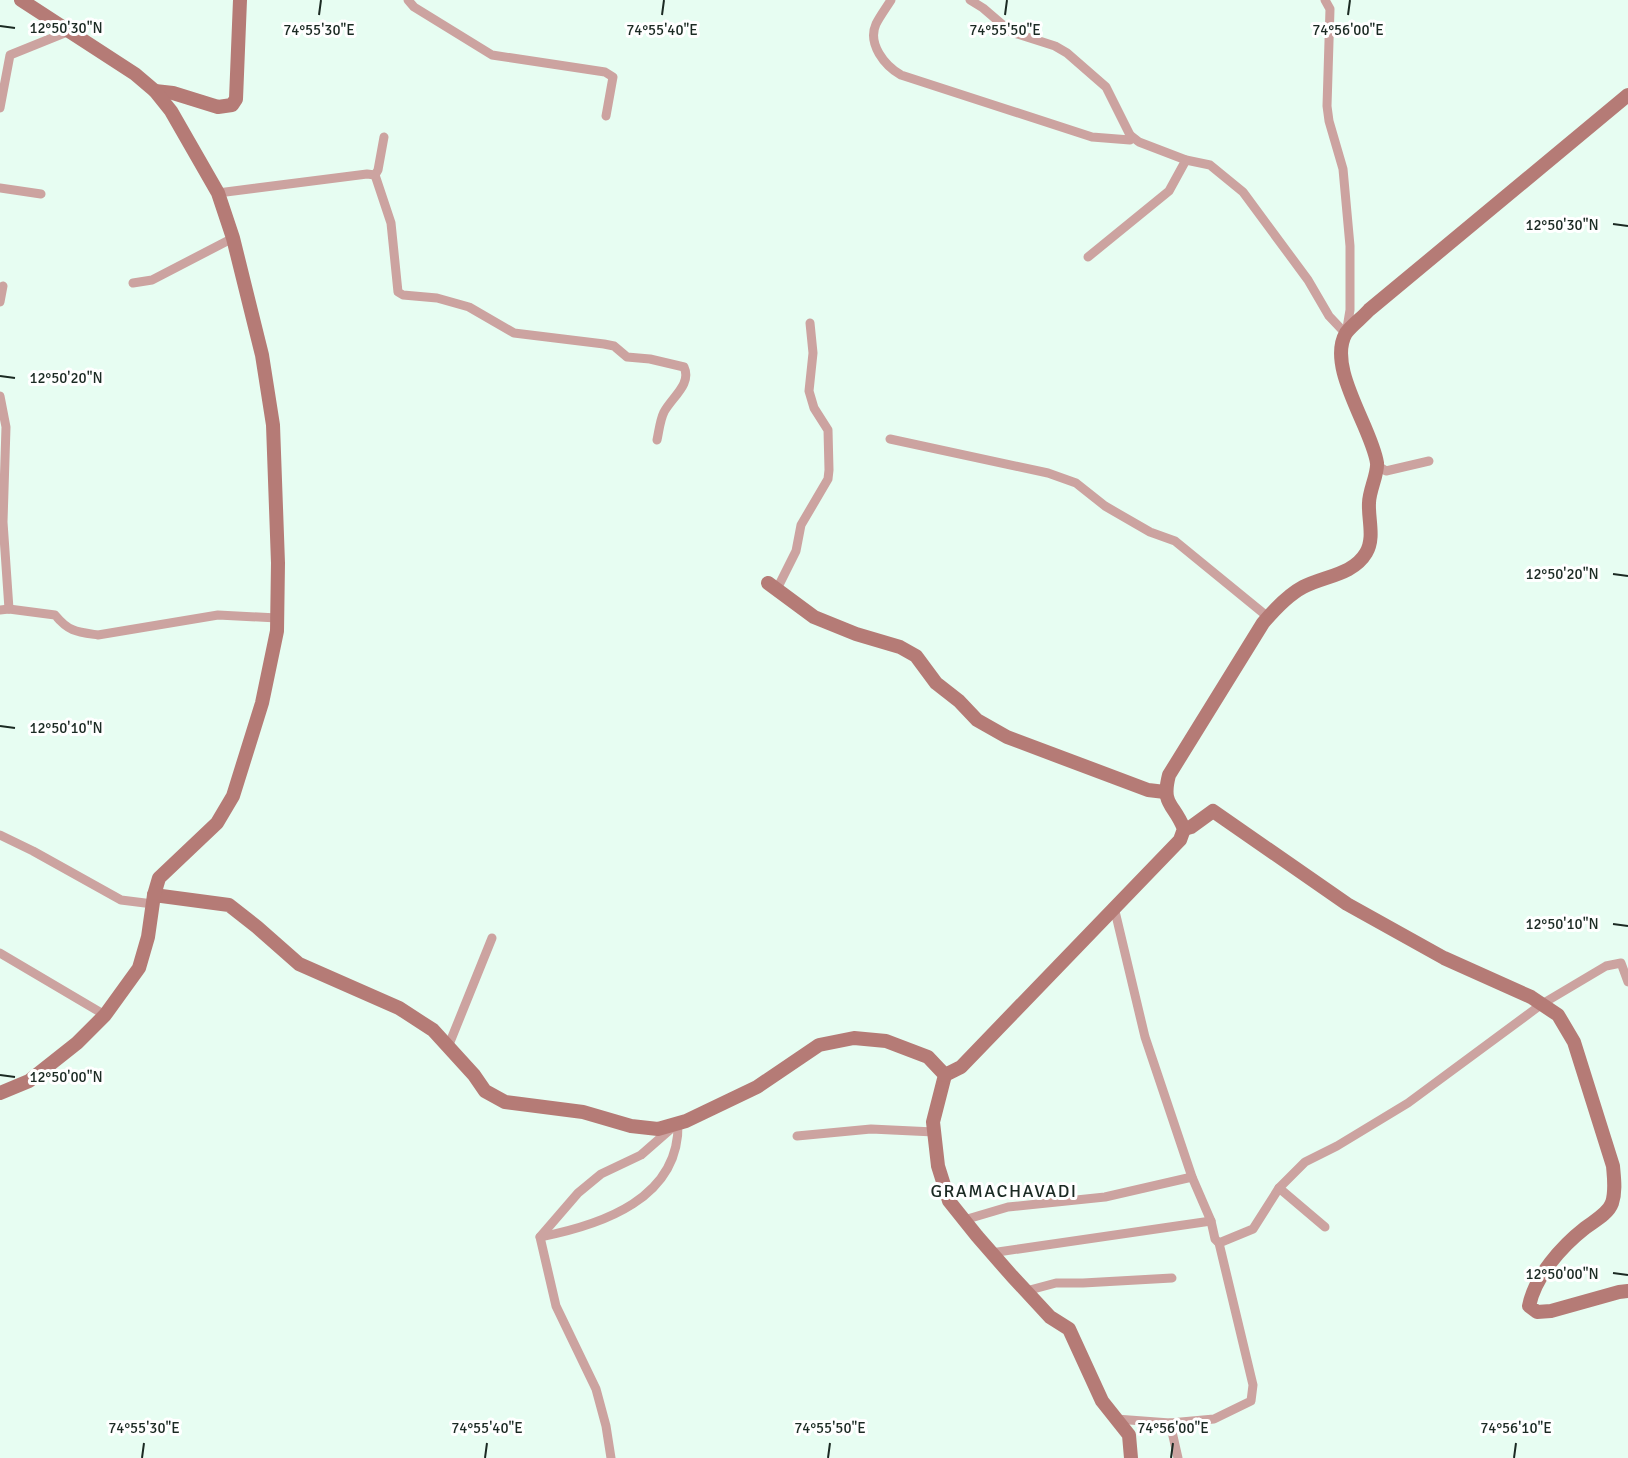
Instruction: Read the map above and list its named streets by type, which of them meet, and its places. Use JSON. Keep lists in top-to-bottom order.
{
  "districts": ["GRAMACHAVADI"],
  "coordinates": [
    "12°50'30\"N",
    "74°55'30\"E",
    "74°55'40\"E",
    "74°55'50\"E",
    "74°56'00\"E",
    "12°50'20\"N",
    "12°50'10\"N",
    "12°50'00\"N",
    "74°56'10\"E"
  ]
}
